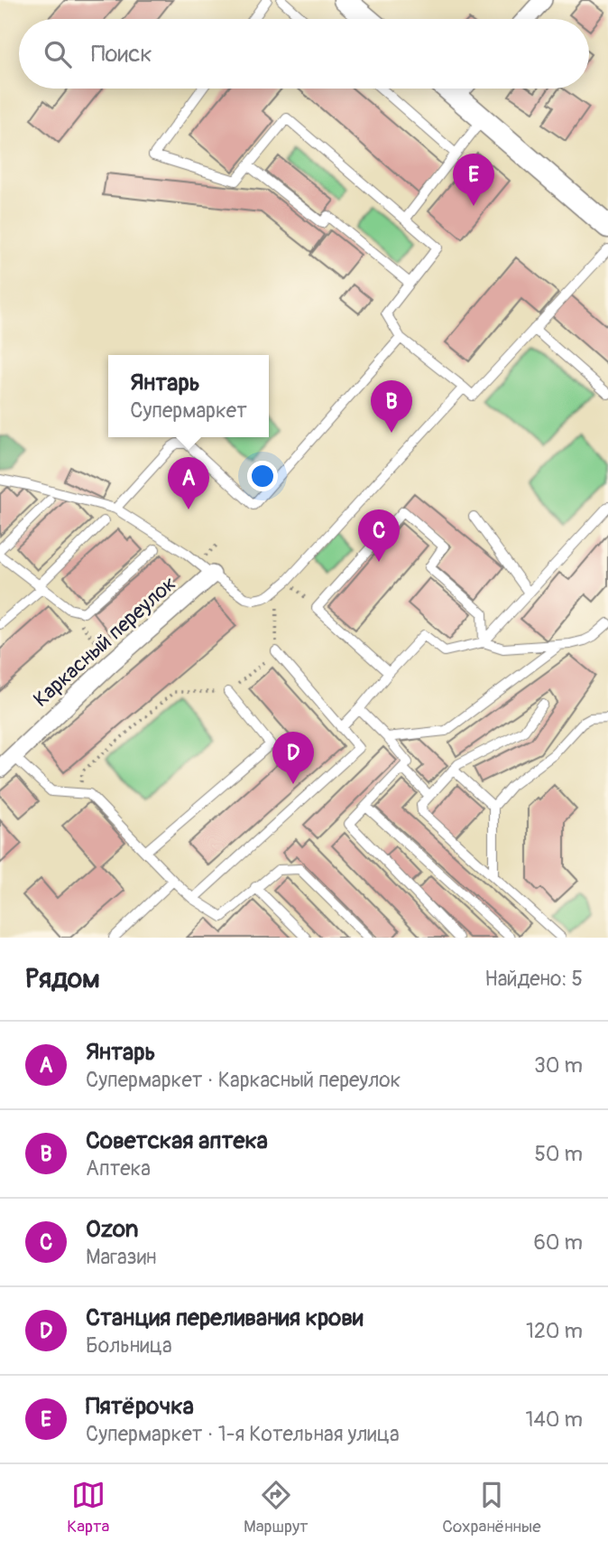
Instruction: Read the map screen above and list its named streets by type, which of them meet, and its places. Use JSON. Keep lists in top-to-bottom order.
{
  "streets": {
    "street": ["Каркасный переулок"]
  },
  "page": {
    "search": "Поиск",
    "pins": [
      "E",
      "B",
      "A",
      "C",
      "D"
    ],
    "popup": ["Янтарь", "Супермаркет"],
    "heading": ["Рядом", "Найдено: 5"],
    "list": [
      {
        "mark": "A",
        "name": "Янтарь",
        "note": "Супермаркет · Каркасный переулок",
        "value": "30 m"
      },
      {
        "mark": "B",
        "name": "Советская аптека",
        "note": "Аптека",
        "value": "50 m"
      },
      {
        "mark": "C",
        "name": "Ozon",
        "note": "Магазин",
        "value": "60 m"
      },
      {
        "mark": "D",
        "name": "Станция переливания крови",
        "note": "Больница",
        "value": "120 m"
      },
      {
        "mark": "E",
        "name": "Пятёрочка",
        "note": "Супермаркет · 1-я Котельная улица",
        "value": "140 m"
      }
    ],
    "nav": ["Карта", "Маршрут", "Сохранённые"]
  }
}
